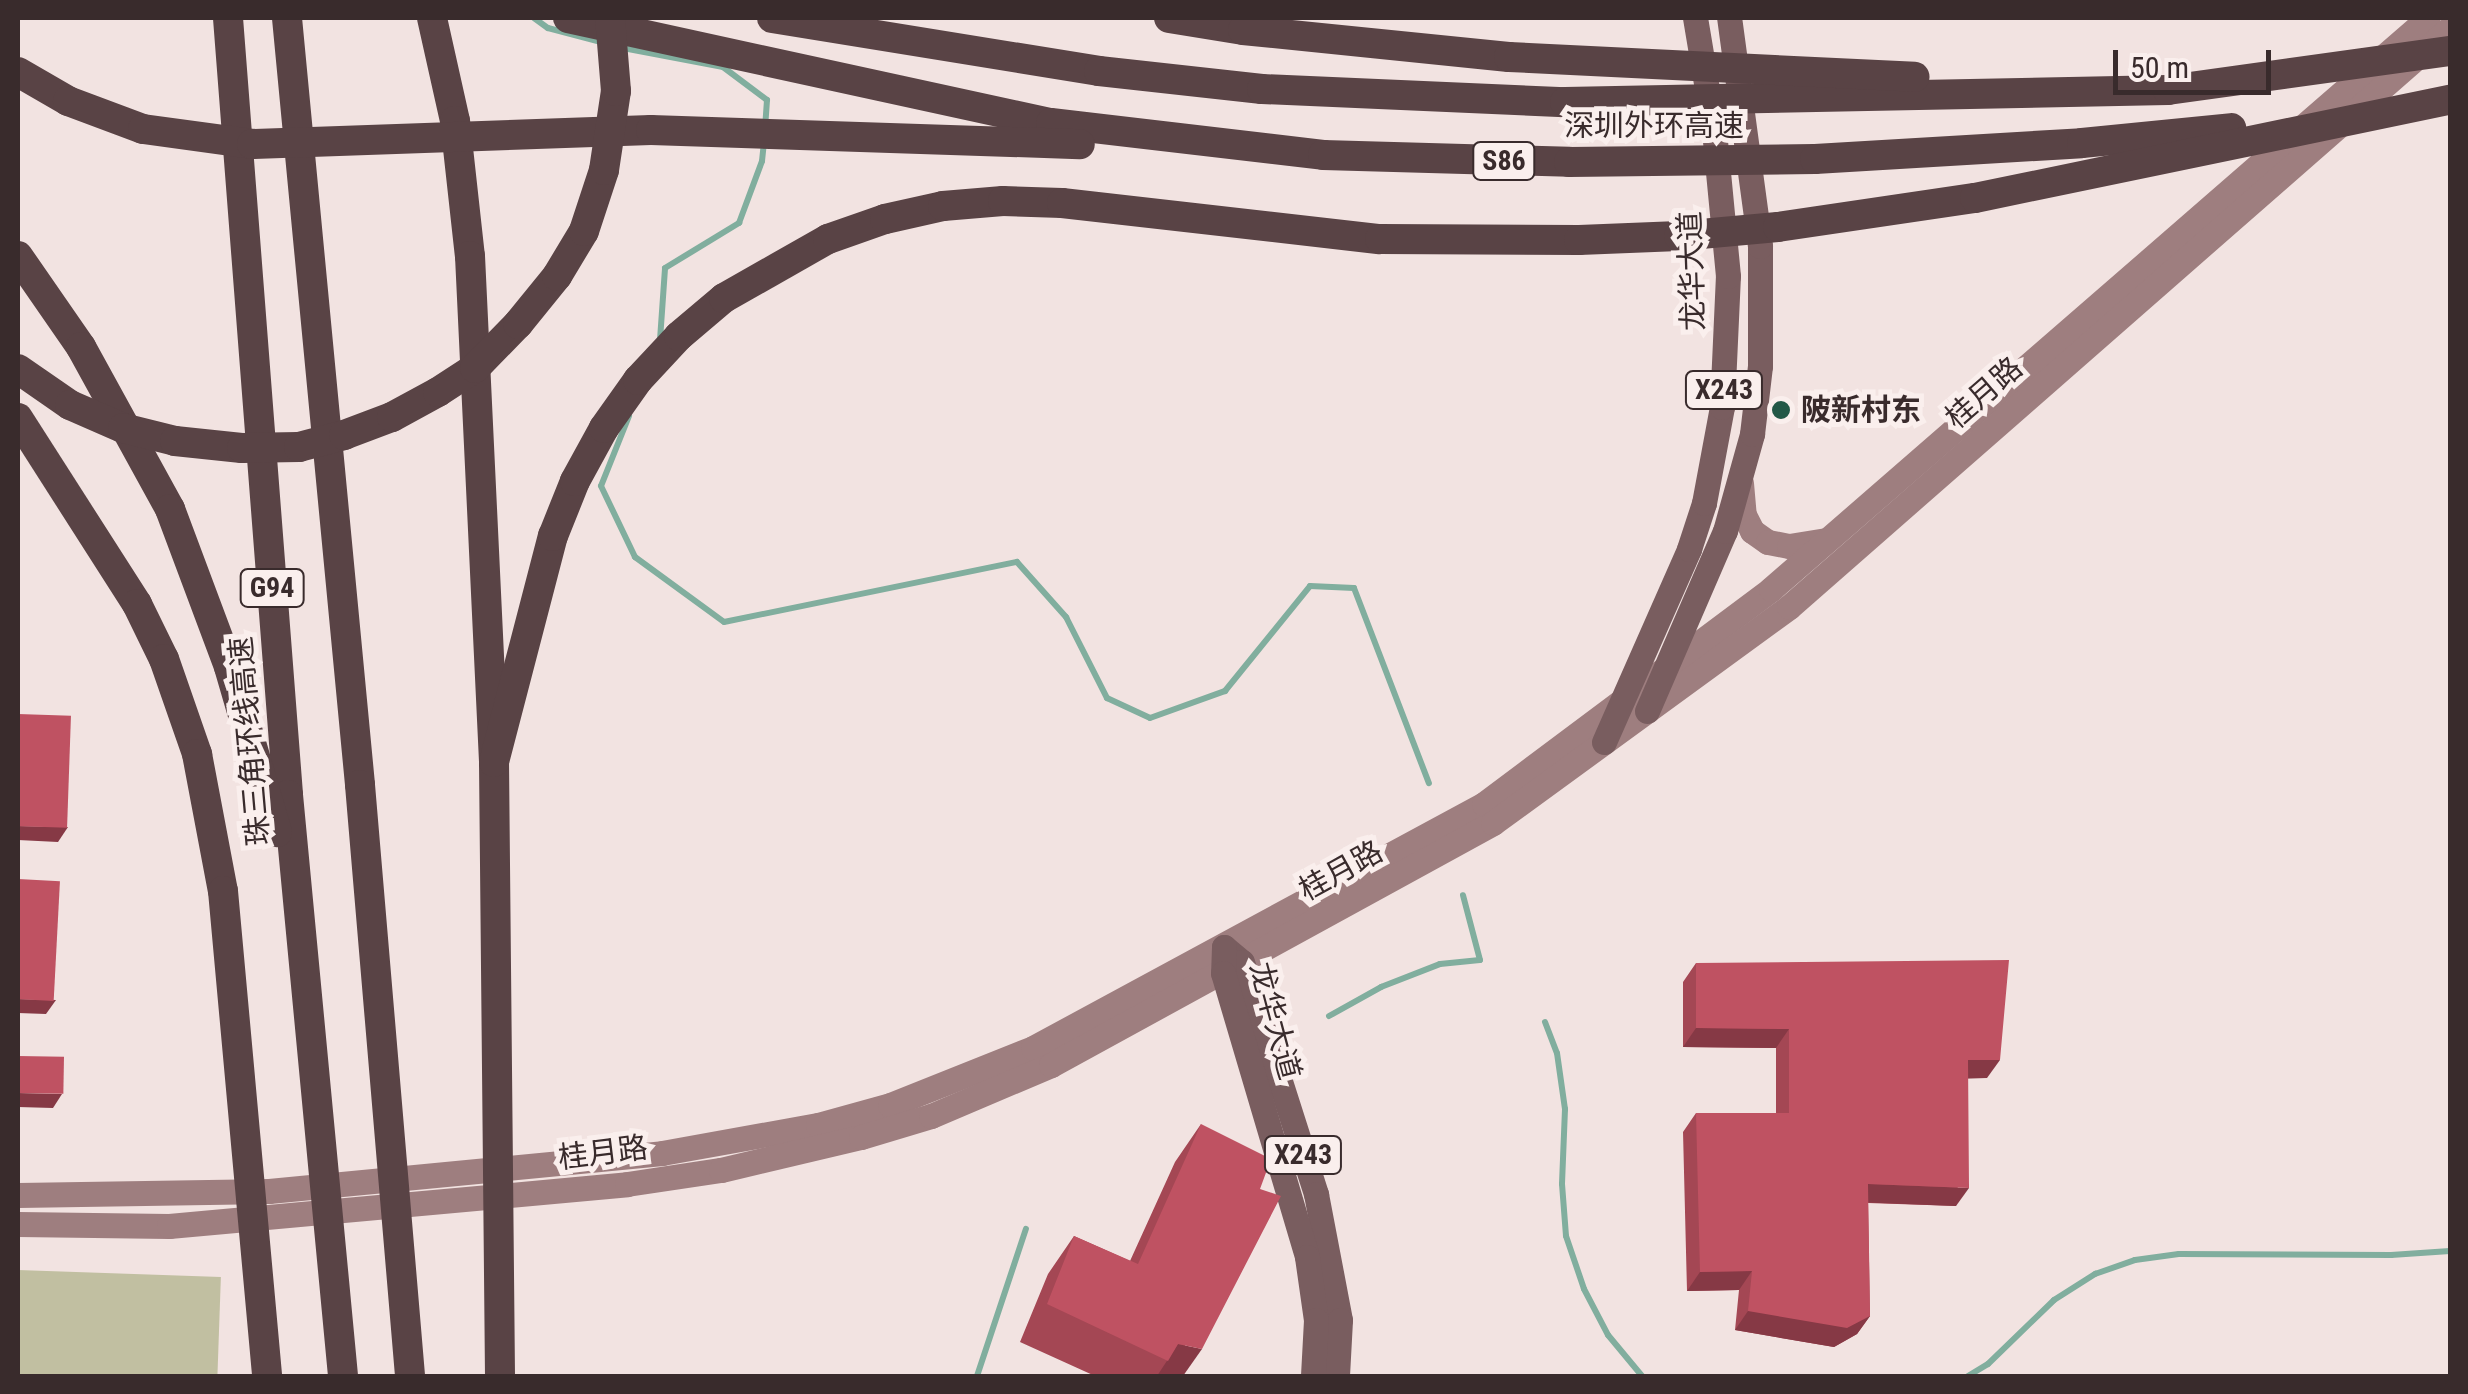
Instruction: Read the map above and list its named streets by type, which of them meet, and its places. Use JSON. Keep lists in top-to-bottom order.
{
  "streets": {
    "highway": [
      "深圳外环高速",
      "S86",
      "G94",
      "珠三角环线高速"
    ],
    "main road": ["龙华大道", "X243", "桂月路"]
  },
  "crossings": [
    ["龙华大道", "桂月路"],
    ["X243", "桂月路"]
  ],
  "places": ["陂新村东"],
  "scale_bar": "50 m"
}
